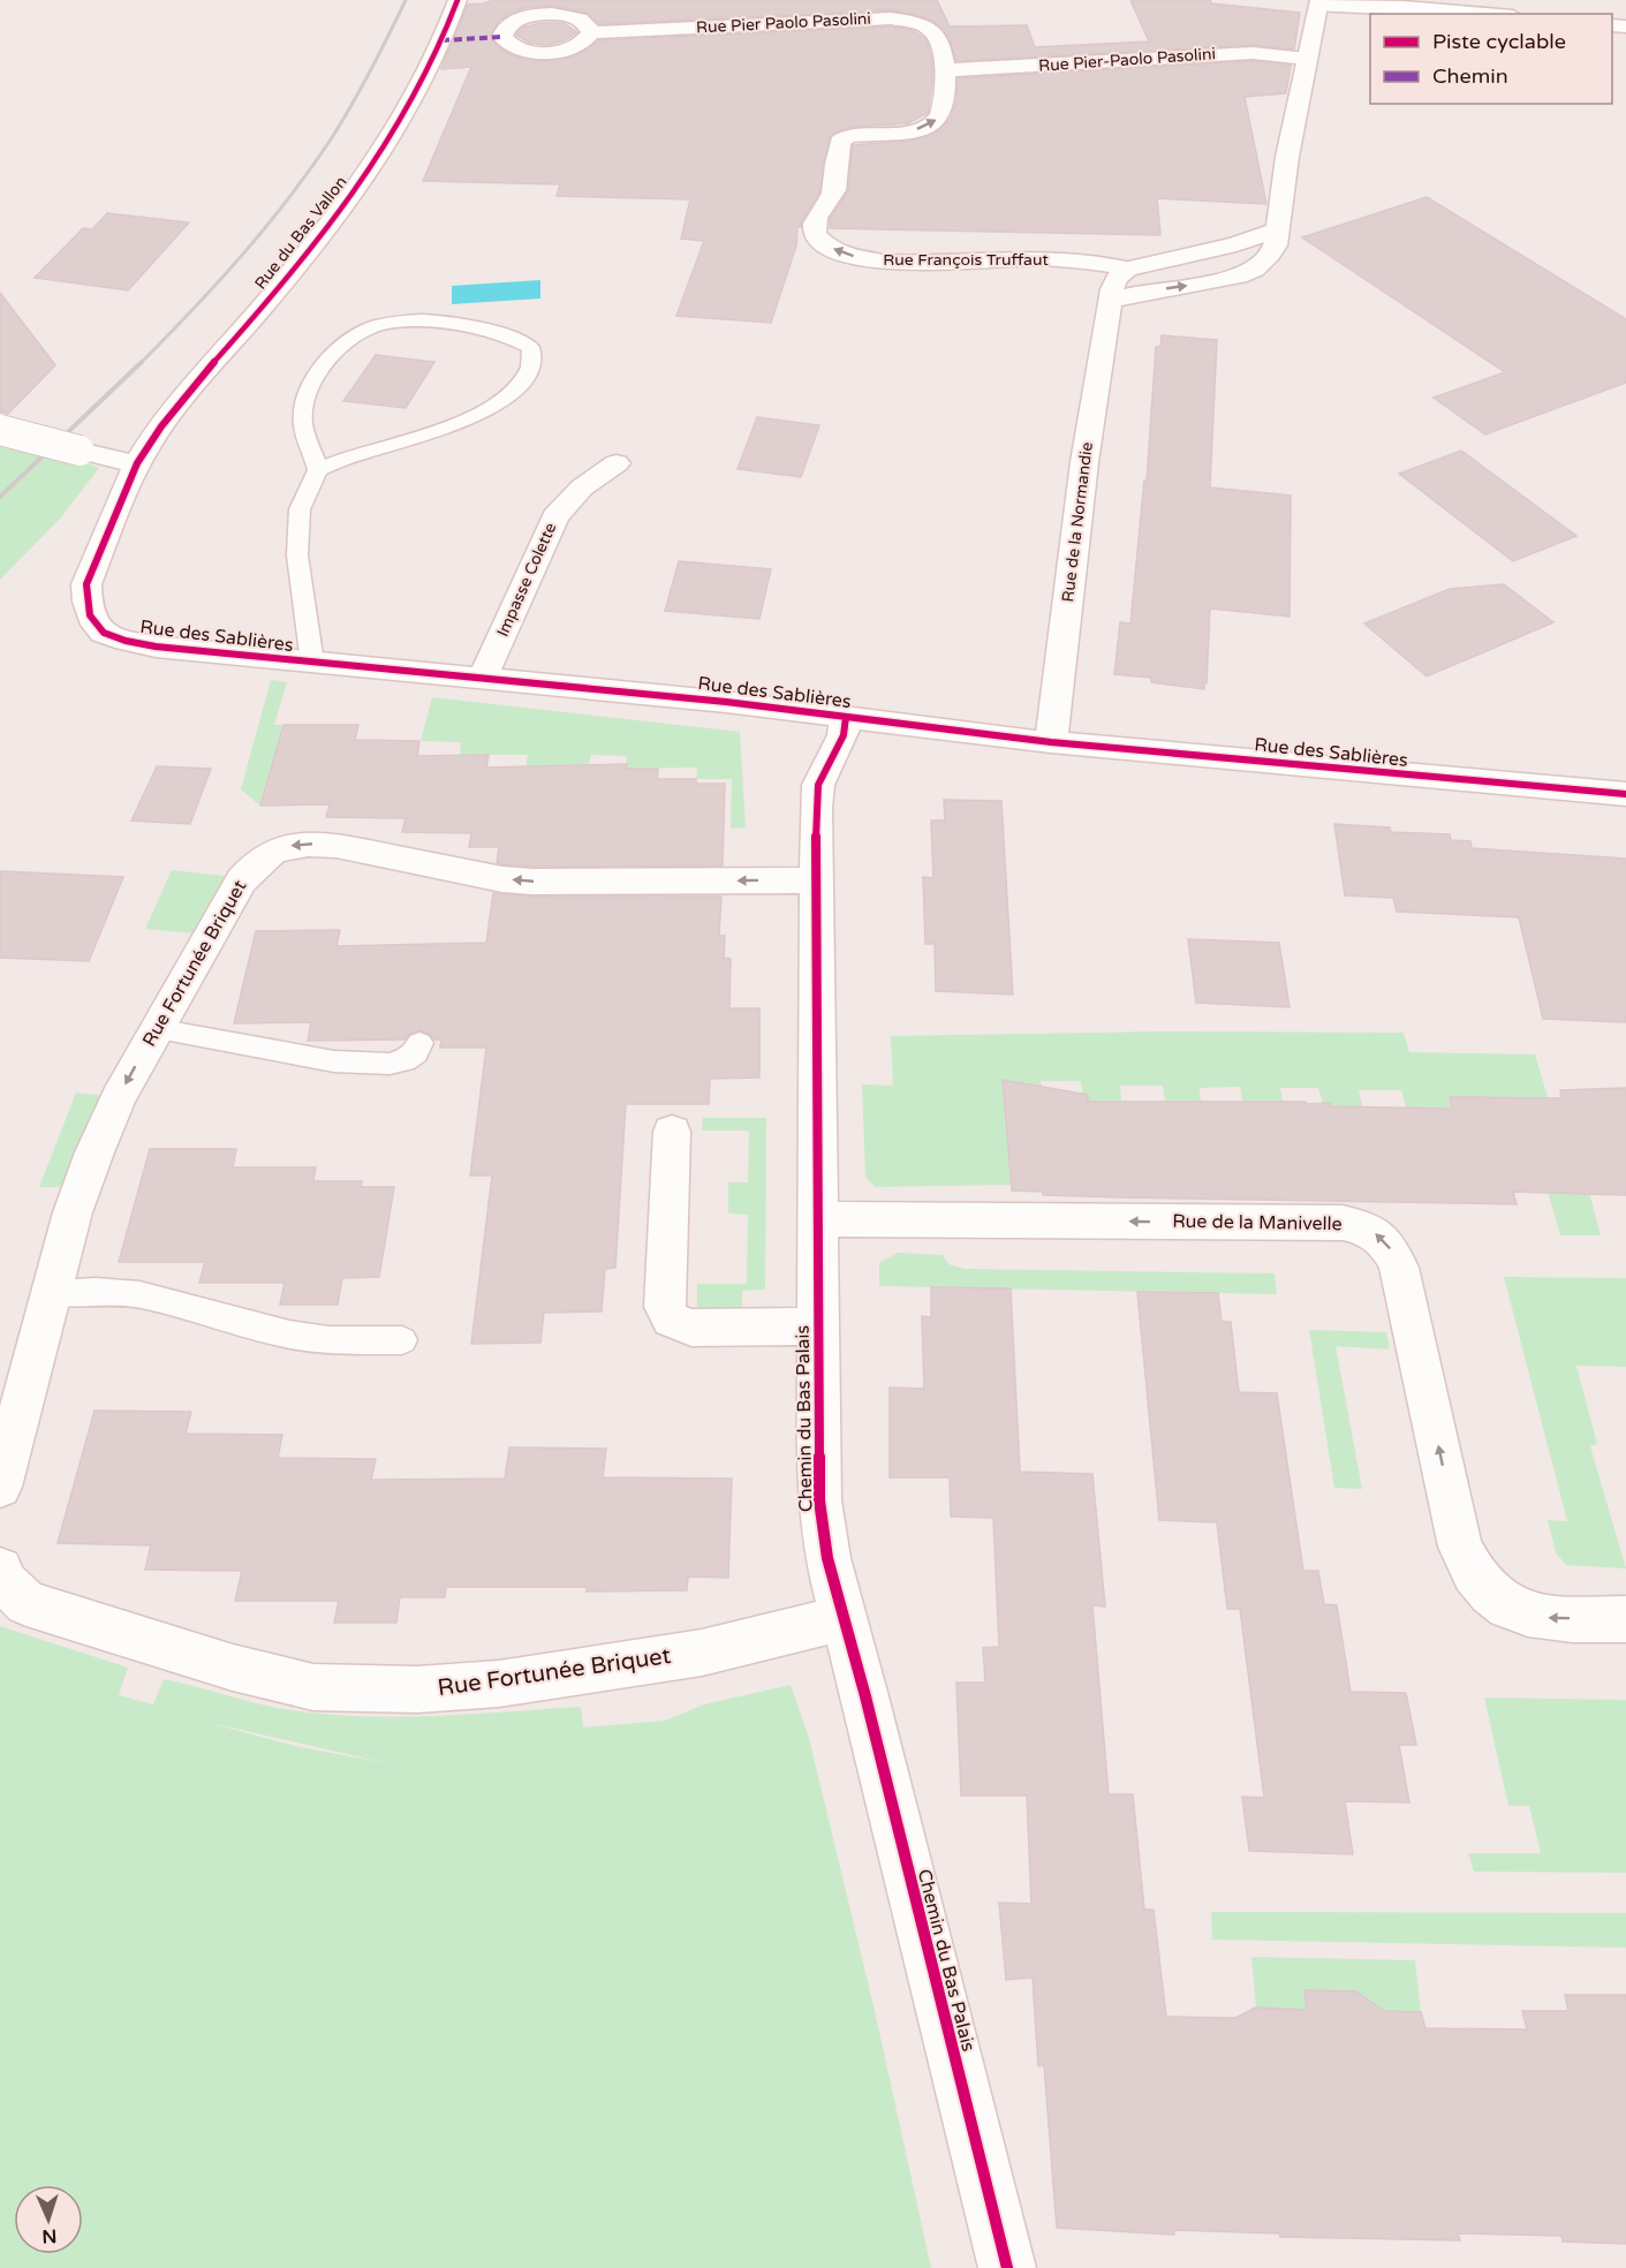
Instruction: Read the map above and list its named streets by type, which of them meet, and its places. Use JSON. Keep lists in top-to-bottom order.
{
  "streets": {
    "street": [
      "Rue Pier Paolo Pasolini",
      "Rue Pier-Paolo Pasolini",
      "Rue du Bas Vallon",
      "Rue François Truffaut",
      "Rue de la Normandie",
      "Impasse Colette",
      "Rue des Sablières",
      "Rue Fortunée Briquet",
      "Rue de la Manivelle",
      "Chemin du Bas Palais"
    ]
  },
  "crossings": [
    ["Rue Pier Paolo Pasolini", "Rue Pier-Paolo Pasolini"],
    ["Rue Pier Paolo Pasolini", "Rue François Truffaut"],
    ["Rue Pier-Paolo Pasolini", "Rue François Truffaut"],
    ["Rue du Bas Vallon", "Rue des Sablières"],
    ["Rue François Truffaut", "Rue de la Normandie"],
    ["Rue de la Normandie", "Rue des Sablières"],
    ["Impasse Colette", "Rue des Sablières"],
    ["Rue des Sablières", "Chemin du Bas Palais"],
    ["Rue Fortunée Briquet", "Chemin du Bas Palais"],
    ["Rue de la Manivelle", "Chemin du Bas Palais"]
  ],
  "one_way": ["Rue Fortunée Briquet", "Rue de la Manivelle"],
  "legend": ["Piste cyclable", "Chemin"],
  "north": "bottom"
}
